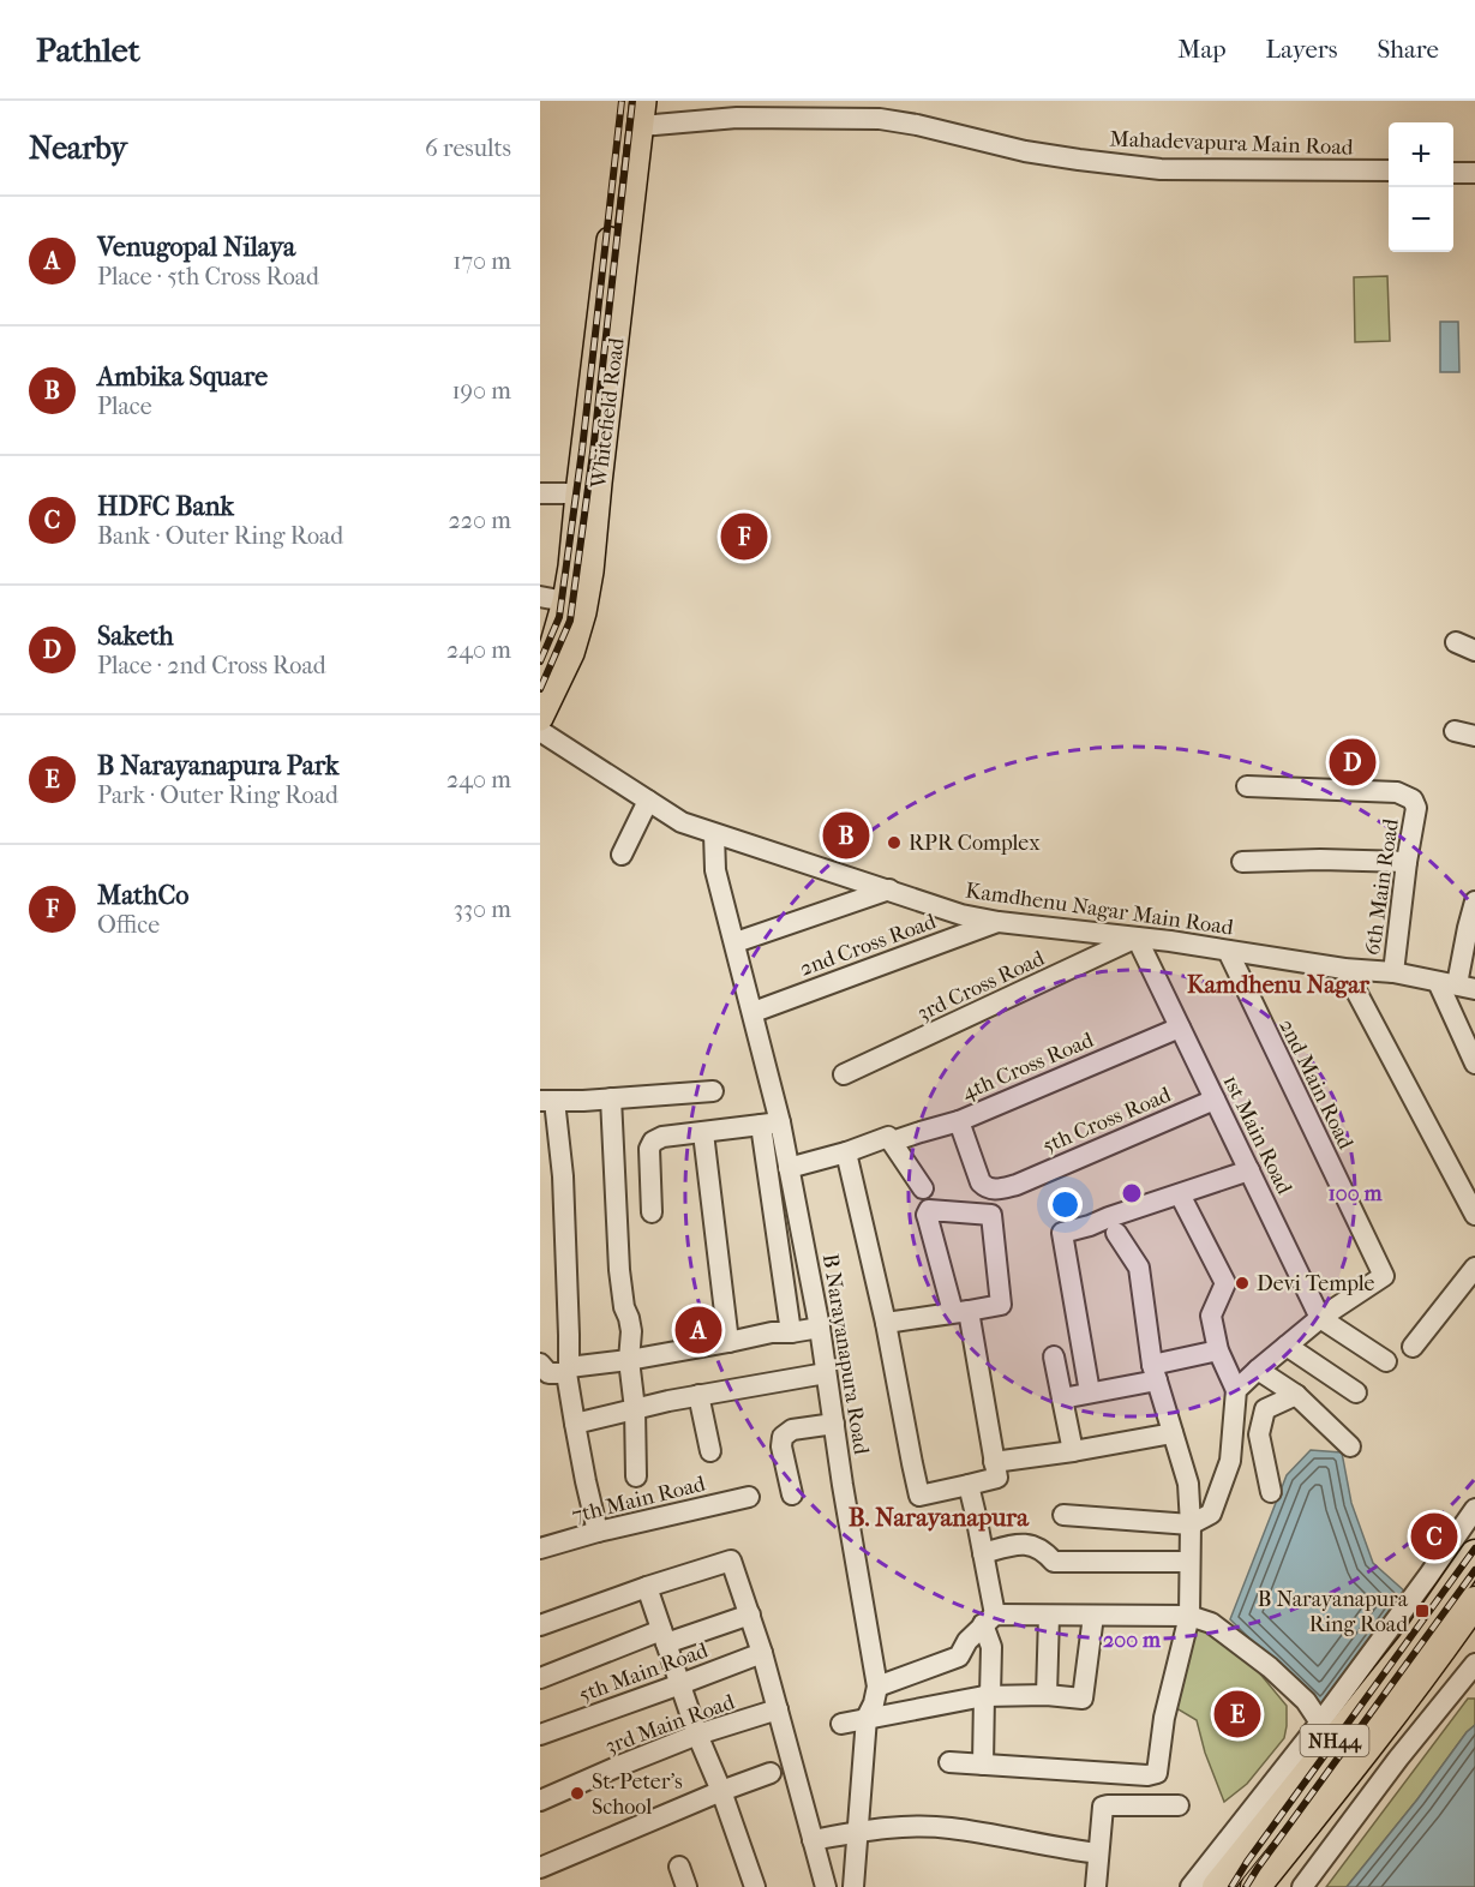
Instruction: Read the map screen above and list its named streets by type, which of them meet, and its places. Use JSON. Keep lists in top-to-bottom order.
{
  "streets": {
    "highway": ["NH44"],
    "main road": ["Whitefield Road"],
    "street": [
      "Mahadevapura Main Road",
      "6th Main Road",
      "Kamdhenu Nagar Main Road",
      "2nd Cross Road",
      "3rd Cross Road",
      "4th Cross Road",
      "2nd Main Road",
      "5th Cross Road",
      "1st Main Road",
      "B Narayanapura Road",
      "7th Main Road",
      "5th Main Road",
      "3rd Main Road"
    ]
  },
  "crossings": [
    ["Mahadevapura Main Road", "Whitefield Road"],
    ["6th Main Road", "Kamdhenu Nagar Main Road"],
    ["Kamdhenu Nagar Main Road", "2nd Cross Road"],
    ["Kamdhenu Nagar Main Road", "3rd Cross Road"],
    ["Kamdhenu Nagar Main Road", "2nd Main Road"],
    ["Kamdhenu Nagar Main Road", "1st Main Road"],
    ["Kamdhenu Nagar Main Road", "B Narayanapura Road"],
    ["2nd Cross Road", "B Narayanapura Road"],
    ["3rd Cross Road", "1st Main Road"],
    ["4th Cross Road", "5th Cross Road"],
    ["4th Cross Road", "1st Main Road"],
    ["2nd Main Road", "1st Main Road"],
    ["5th Cross Road", "1st Main Road"]
  ],
  "districts": ["Kamdhenu Nagar", "B. Narayanapura"],
  "places": {
    "other": ["RPR Complex", "Devi Temple", "St. Peter's School"],
    "transit": ["B Narayanapura Ring Road"]
  },
  "page": {
    "header": "Pathlet",
    "nav": ["Map", "Layers", "Share"],
    "heading": ["Nearby", "6 results"],
    "map_buttons": ["+", "−"],
    "list": [
      {
        "mark": "A",
        "name": "Venugopal Nilaya",
        "note": "Place · 5th Cross Road",
        "value": "170 m"
      },
      {
        "mark": "B",
        "name": "Ambika Square",
        "note": "Place",
        "value": "190 m"
      },
      {
        "mark": "C",
        "name": "HDFC Bank",
        "note": "Bank · Outer Ring Road",
        "value": "220 m"
      },
      {
        "mark": "D",
        "name": "Saketh",
        "note": "Place · 2nd Cross Road",
        "value": "240 m"
      },
      {
        "mark": "E",
        "name": "B Narayanapura Park",
        "note": "Park · Outer Ring Road",
        "value": "240 m"
      },
      {
        "mark": "F",
        "name": "MathCo",
        "note": "Office",
        "value": "330 m"
      }
    ],
    "pins": [
      "F",
      "D",
      "B",
      "A",
      "C",
      "E"
    ]
  },
  "rings": ["100 m", "200 m"]
}
